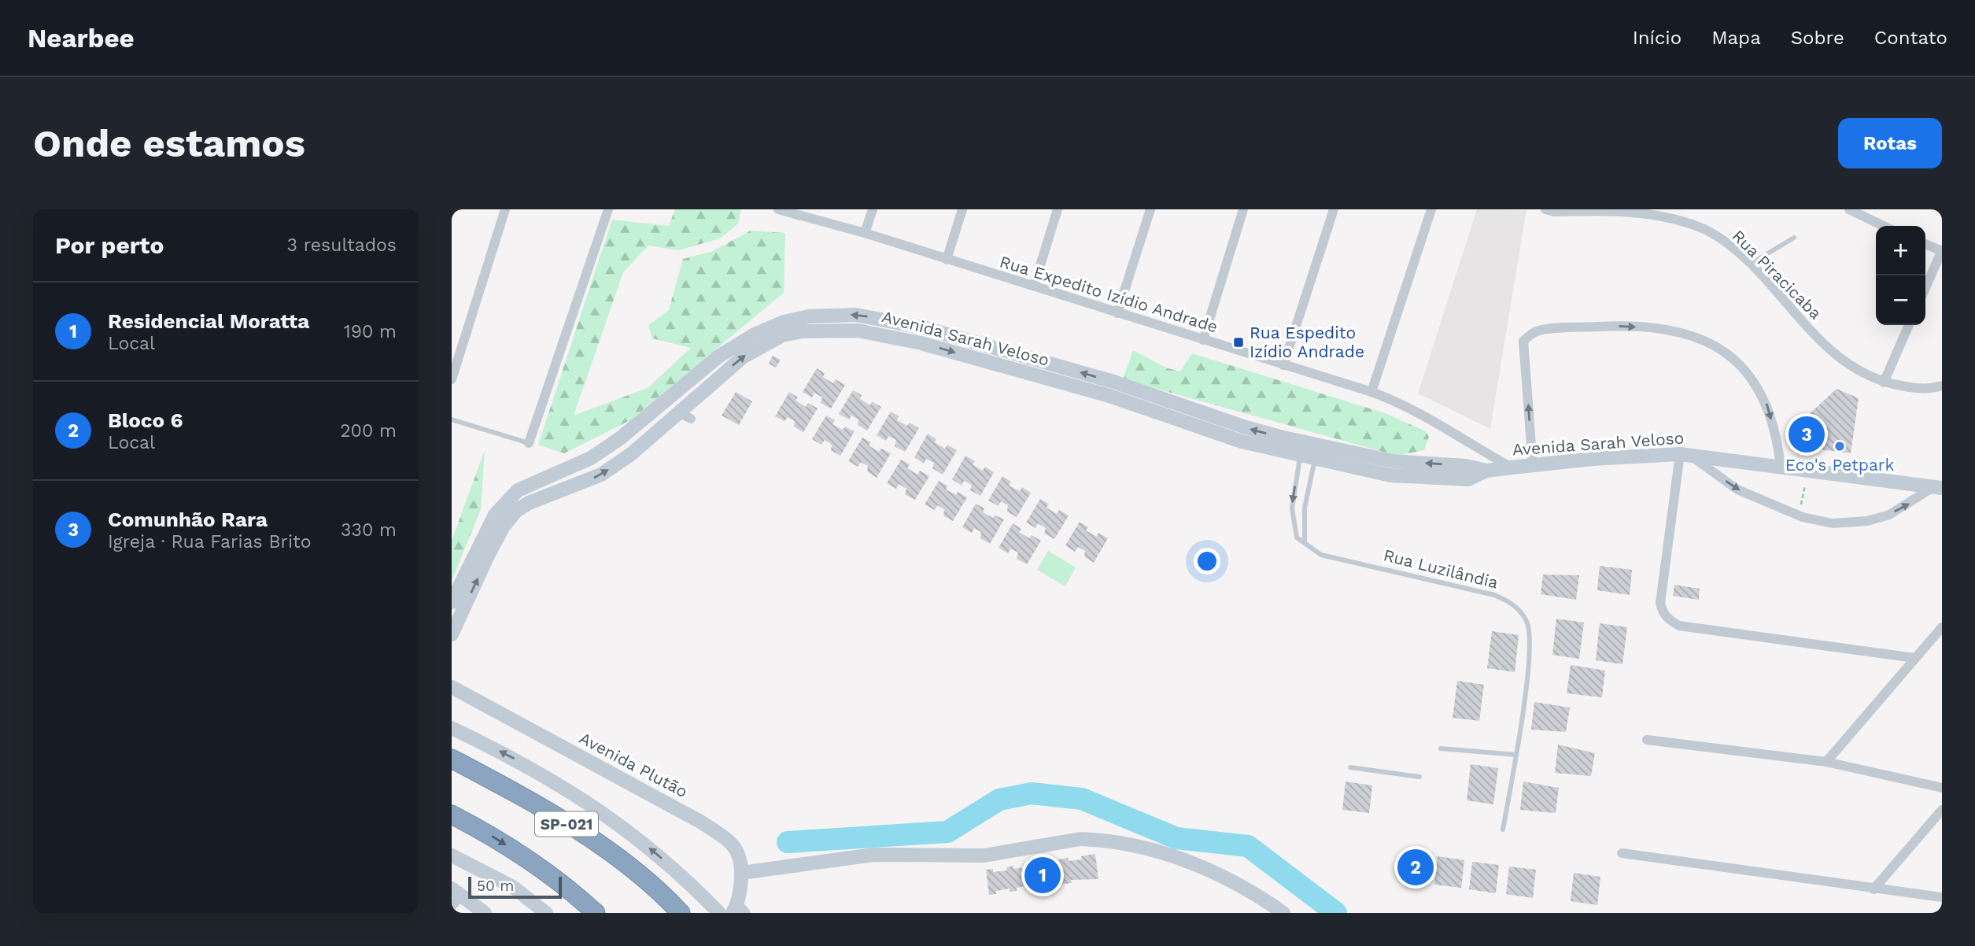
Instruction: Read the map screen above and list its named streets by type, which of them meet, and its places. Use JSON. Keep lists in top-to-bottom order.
{
  "streets": {
    "highway": ["SP-021"],
    "main road": ["Avenida Sarah Veloso", "Avenida Plutão"],
    "street": ["Rua Piracicaba", "Rua Expedito Izídio Andrade"],
    "lane": ["Rua Luzilândia"]
  },
  "crossings": [
    ["Rua Expedito Izídio Andrade", "Avenida Sarah Veloso"]
  ],
  "places": {
    "transit": ["Rua Espedito Izídio Andrade"],
    "other": ["Eco's Petpark"]
  },
  "scale_bar": "50 m",
  "page": {
    "header": "Nearbee",
    "nav": [
      "Início",
      "Mapa",
      "Sobre",
      "Contato"
    ],
    "buttons": "Rotas",
    "title": "Onde estamos",
    "heading": ["Por perto", "3 resultados"],
    "map_buttons": ["+", "−"],
    "list": [
      {
        "mark": "1",
        "name": "Residencial Moratta",
        "note": "Local",
        "value": "190 m"
      },
      {
        "mark": "2",
        "name": "Bloco 6",
        "note": "Local",
        "value": "200 m"
      },
      {
        "mark": "3",
        "name": "Comunhão Rara",
        "note": "Igreja · Rua Farias Brito",
        "value": "330 m"
      }
    ],
    "pins": ["3", "2", "1"],
    "scale": "50 m"
  }
}
